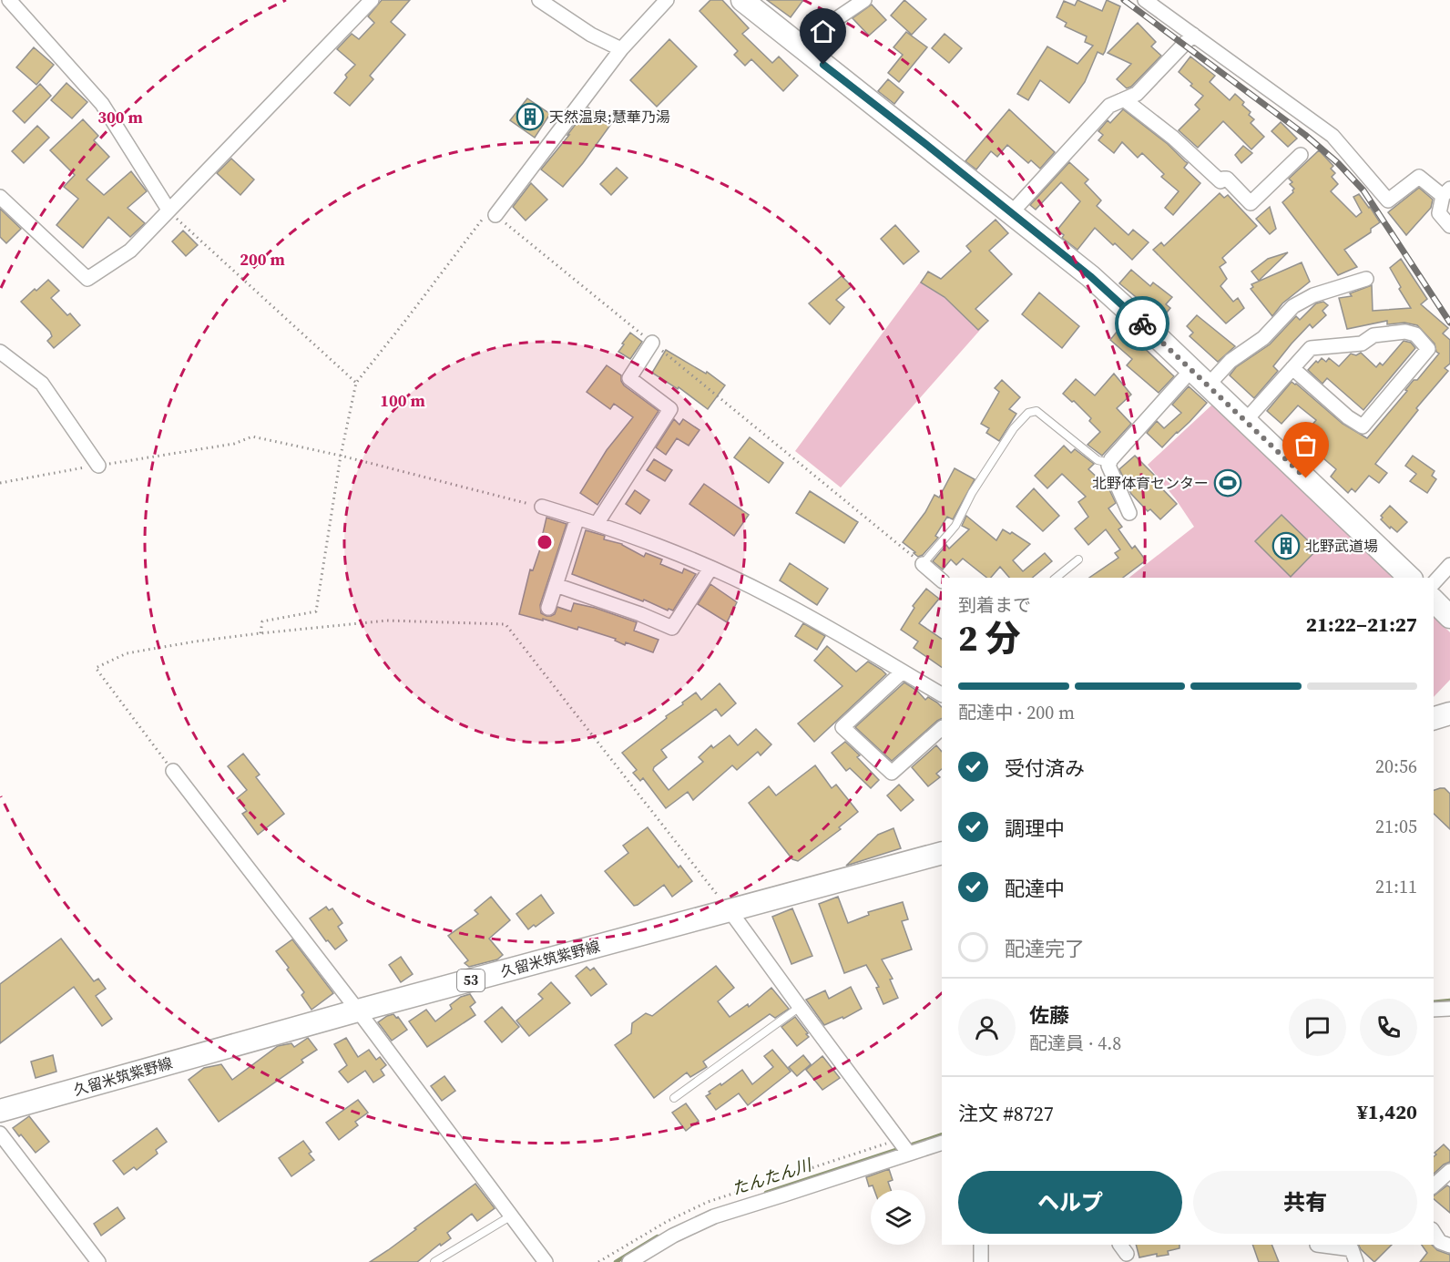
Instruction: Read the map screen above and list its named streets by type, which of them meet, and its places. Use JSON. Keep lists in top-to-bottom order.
{
  "streets": {
    "main road": ["久留米筑紫野線", "53"]
  },
  "water": ["たんたん川"],
  "places": {
    "building": ["天然温泉;慧華乃湯", "北野武道場"],
    "sports": ["北野体育センター"]
  },
  "page": {
    "heading": ["2 分", "到着まで", "21:22–21:27"],
    "panel": [
      "佐藤",
      "配達員 · 4.8",
      "注文 #8727",
      "¥1,420"
    ],
    "bar": "配達中 · 200 m",
    "list": [
      ["受付済み", "20:56"],
      ["調理中", "21:05"],
      ["配達中", "21:11"],
      "配達完了"
    ],
    "buttons": ["ヘルプ", "共有"]
  },
  "rings": ["300 m", "200 m", "100 m"]
}
